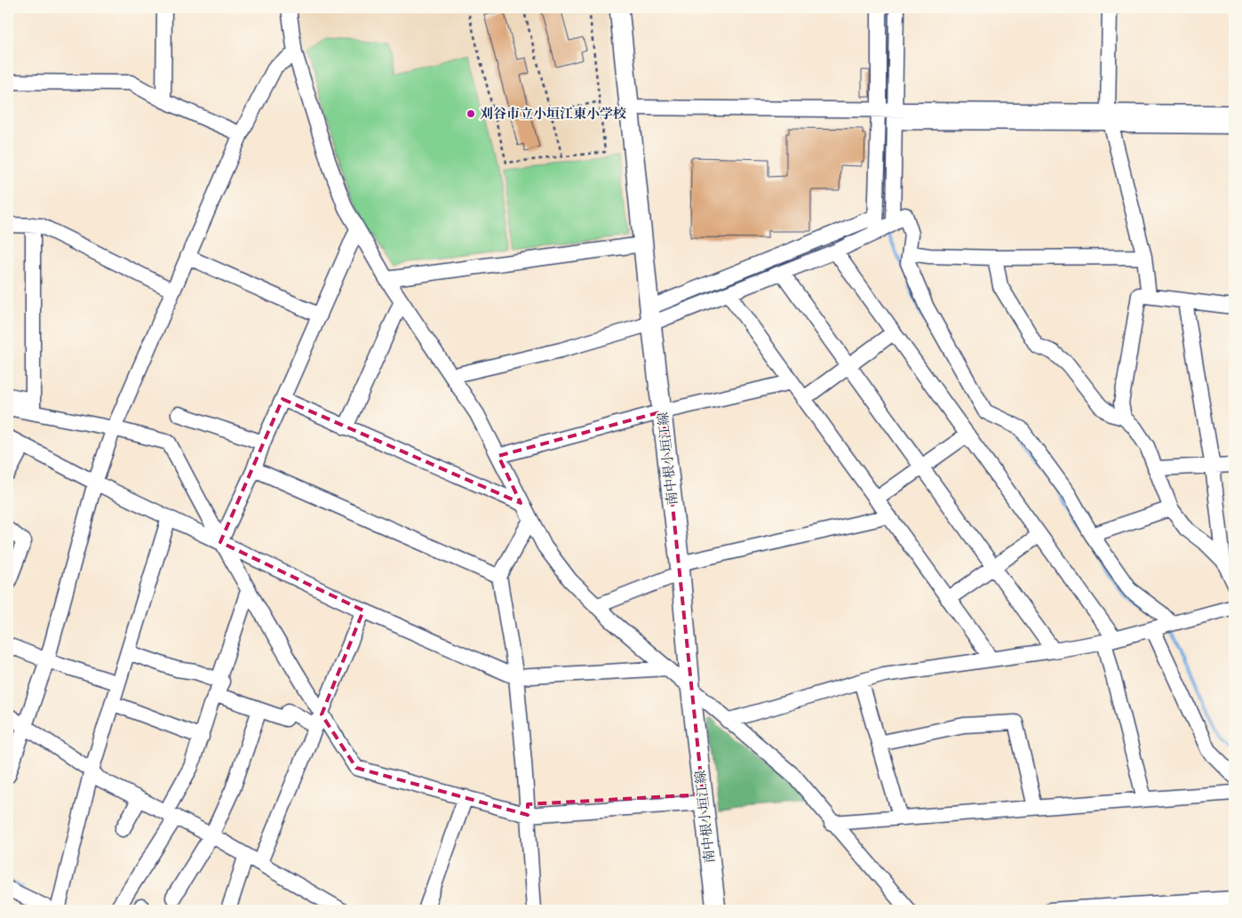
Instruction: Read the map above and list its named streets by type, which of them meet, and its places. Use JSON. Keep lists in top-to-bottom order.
{
  "streets": {
    "main road": ["南中根小垣江線"]
  },
  "places": ["刈谷市立小垣江東小学校"]
}
